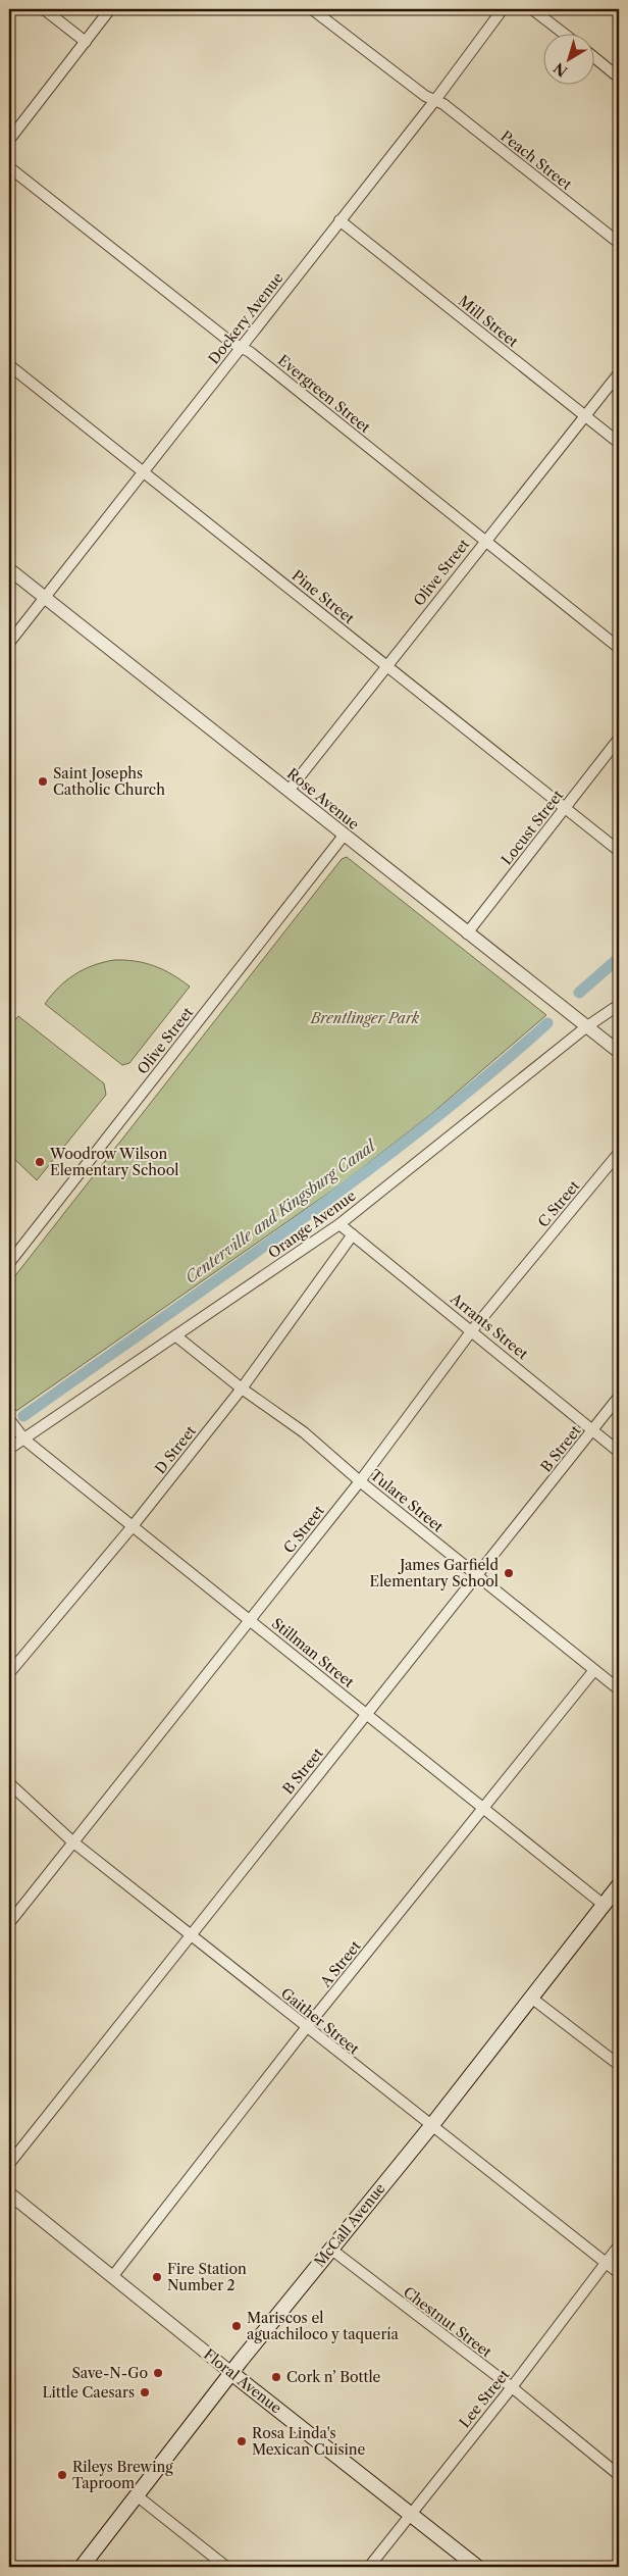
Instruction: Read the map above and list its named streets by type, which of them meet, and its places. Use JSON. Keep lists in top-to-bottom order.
{
  "streets": {
    "main road": ["McCall Avenue", "Floral Avenue"],
    "street": [
      "Peach Street",
      "Dockery Avenue",
      "Mill Street",
      "Evergreen Street",
      "Olive Street",
      "Pine Street",
      "Rose Avenue",
      "Locust Street",
      "C Street",
      "Orange Avenue",
      "Arrants Street",
      "B Street",
      "D Street",
      "Tulare Street",
      "Stillman Street",
      "A Street",
      "Gaither Street",
      "Chestnut Street",
      "Lee Street"
    ]
  },
  "crossings": [
    ["Peach Street", "Dockery Avenue"],
    ["Dockery Avenue", "Mill Street"],
    ["Dockery Avenue", "Evergreen Street"],
    ["Dockery Avenue", "Pine Street"],
    ["Dockery Avenue", "Rose Avenue"],
    ["Mill Street", "Olive Street"],
    ["Evergreen Street", "Olive Street"],
    ["Olive Street", "Pine Street"],
    ["Olive Street", "Rose Avenue"],
    ["Pine Street", "Locust Street"],
    ["Rose Avenue", "Locust Street"],
    ["Rose Avenue", "Orange Avenue"],
    ["C Street", "Arrants Street"],
    ["C Street", "Tulare Street"],
    ["C Street", "Stillman Street"],
    ["C Street", "Gaither Street"],
    ["Orange Avenue", "Arrants Street"],
    ["Orange Avenue", "Tulare Street"],
    ["Orange Avenue", "Stillman Street"],
    ["Arrants Street", "B Street"],
    ["Arrants Street", "D Street"],
    ["B Street", "Tulare Street"],
    ["B Street", "Stillman Street"],
    ["B Street", "Gaither Street"],
    ["D Street", "Tulare Street"],
    ["D Street", "Stillman Street"],
    ["Tulare Street", "A Street"],
    ["Stillman Street", "A Street"],
    ["Stillman Street", "McCall Avenue"],
    ["A Street", "Gaither Street"],
    ["A Street", "Floral Avenue"],
    ["Gaither Street", "McCall Avenue"],
    ["Gaither Street", "Lee Street"],
    ["McCall Avenue", "Chestnut Street"],
    ["McCall Avenue", "Floral Avenue"],
    ["Chestnut Street", "Lee Street"],
    ["Floral Avenue", "Lee Street"]
  ],
  "water": ["Centerville and Kingsburg Canal"],
  "parks": ["Brentlinger Park"],
  "places": [
    "Saint Josephs Catholic Church",
    "Woodrow Wilson Elementary School",
    "James Garfield Elementary School",
    "Fire Station Number 2",
    "Mariscos el aguachiloco y taquería",
    "Save-N-Go",
    "Cork n’ Bottle",
    "Little Caesars",
    "Rosa Linda's Mexican Cuisine",
    "Rileys Brewing Taproom"
  ],
  "north": "bottom left"
}
